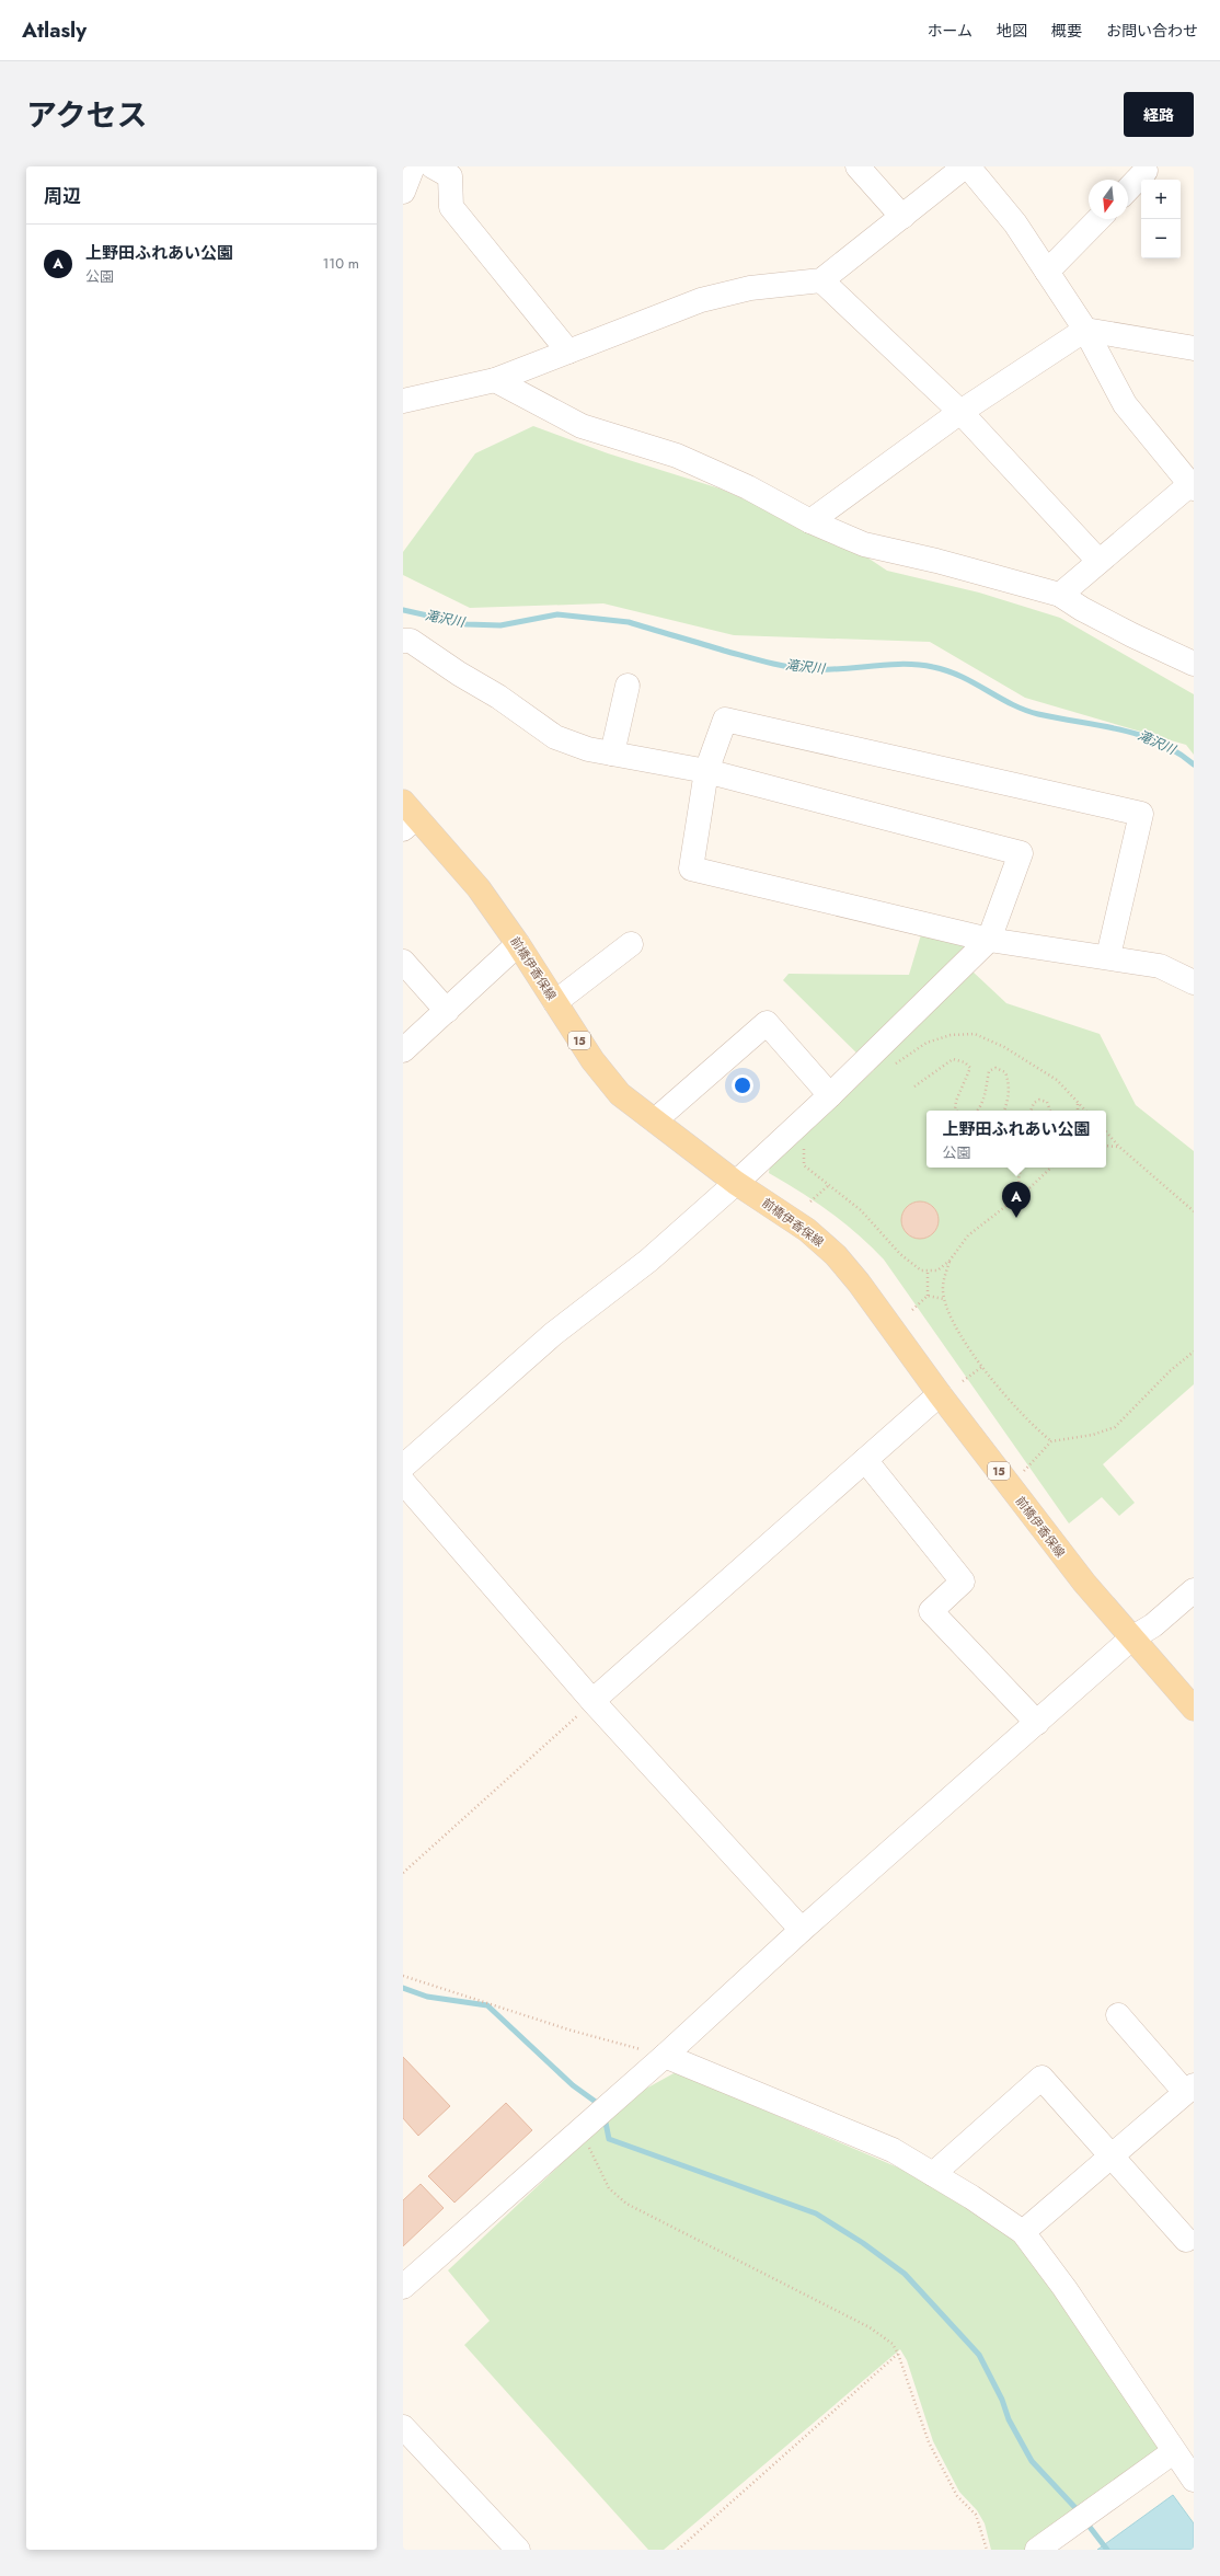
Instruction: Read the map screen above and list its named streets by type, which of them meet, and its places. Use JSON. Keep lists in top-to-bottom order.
{
  "streets": {
    "main road": ["前橋伊香保線", "15"]
  },
  "water": ["滝沢川"],
  "north": "bottom",
  "page": {
    "header": "Atlasly",
    "nav": [
      "ホーム",
      "地図",
      "概要",
      "お問い合わせ"
    ],
    "title": "アクセス",
    "buttons": "経路",
    "heading": "周辺",
    "map_buttons": ["+", "−"],
    "list": [
      {
        "mark": "A",
        "name": "上野田ふれあい公園",
        "note": "公園",
        "value": "110 m"
      }
    ],
    "popup": ["上野田ふれあい公園", "公園"],
    "pins": "A"
  }
}
